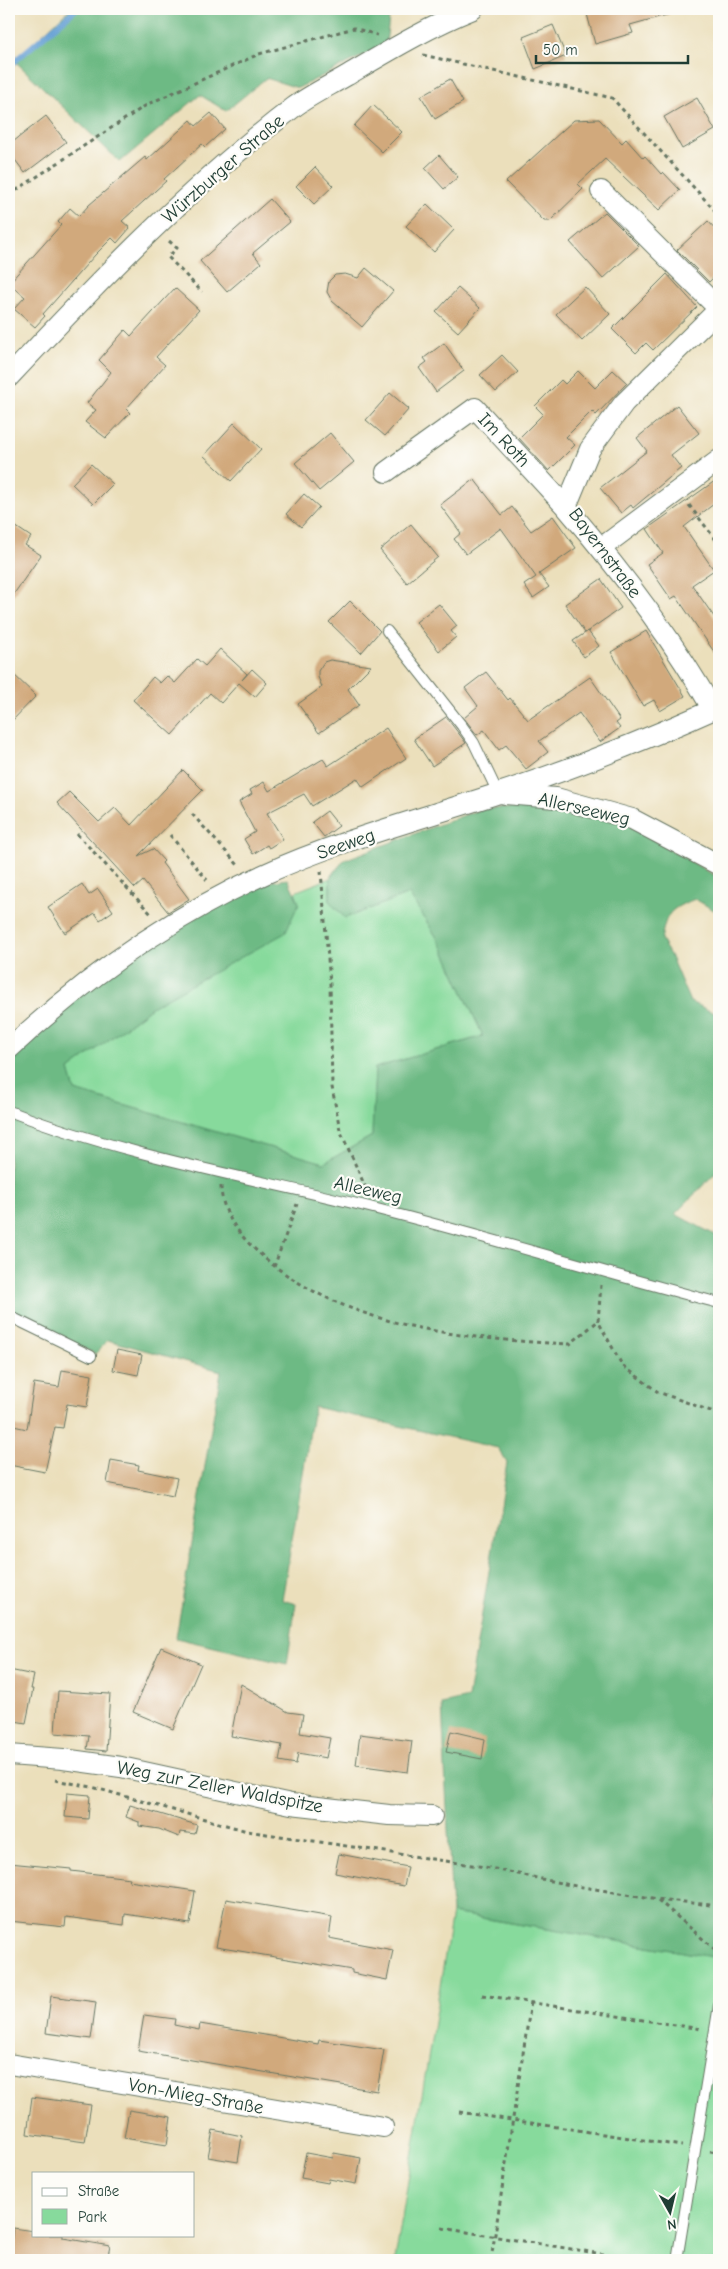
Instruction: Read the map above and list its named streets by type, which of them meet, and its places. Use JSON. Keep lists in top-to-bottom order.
{
  "streets": {
    "street": [
      "Würzburger Straße",
      "Im Roth",
      "Bayernstraße",
      "Allerseeweg",
      "Seeweg",
      "Weg zur Zeller Waldspitze",
      "Von-Mieg-Straße"
    ],
    "lane": ["Alleeweg"]
  },
  "crossings": [
    ["Im Roth", "Bayernstraße"],
    ["Bayernstraße", "Seeweg"],
    ["Allerseeweg", "Seeweg"]
  ],
  "legend": ["Straße", "Park"],
  "scale_bar": "50 m",
  "north": "bottom"
}
